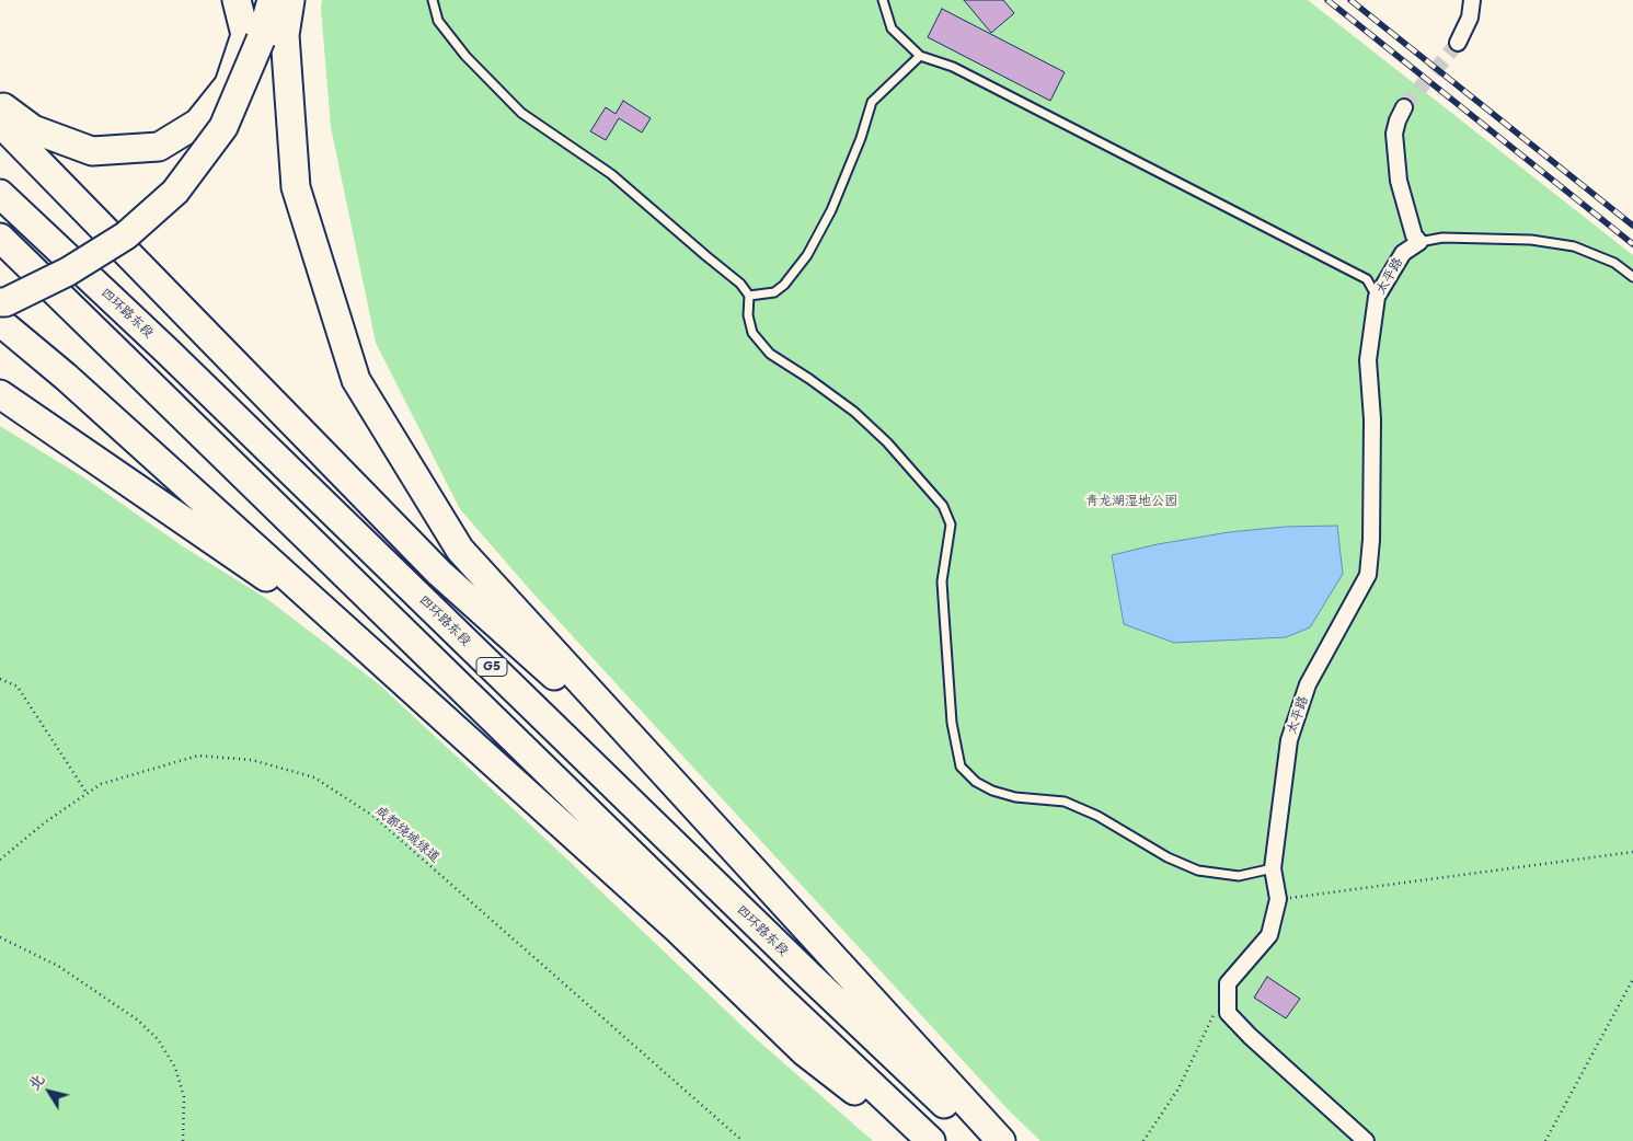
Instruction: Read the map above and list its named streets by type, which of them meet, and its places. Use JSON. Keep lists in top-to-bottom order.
{
  "streets": {
    "highway": ["四环路东段", "G5"],
    "street": ["太平路"],
    "path": ["成都绕城绿道"]
  },
  "parks": ["青龙湖湿地公园"],
  "north": "top left"
}
